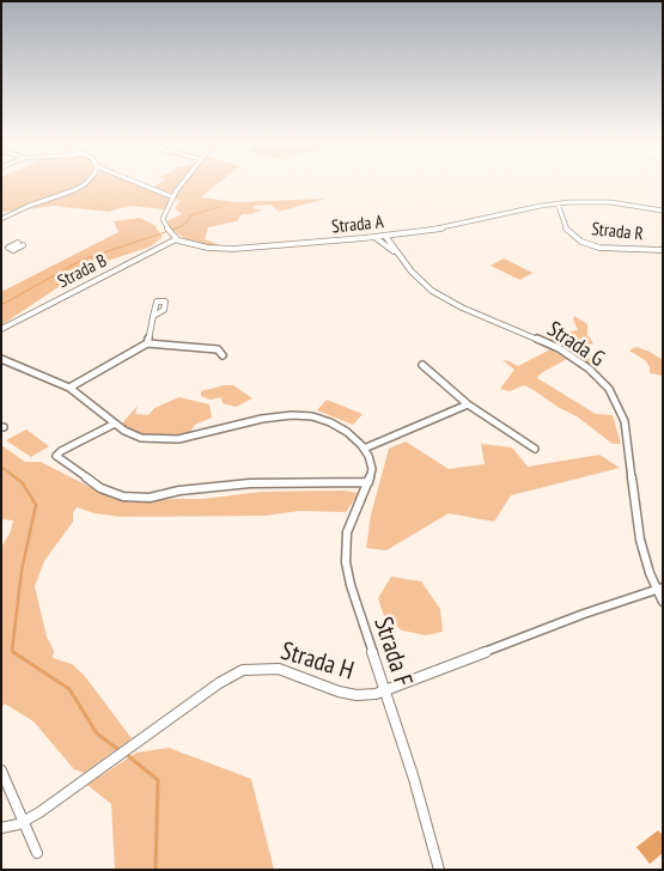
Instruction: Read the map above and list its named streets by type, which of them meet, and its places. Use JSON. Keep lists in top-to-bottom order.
{
  "streets": {
    "street": [
      "Strada A",
      "Strada R",
      "Strada B",
      "Strada G",
      "Strada F",
      "Strada H"
    ]
  },
  "crossings": [
    ["Strada A", "Strada R"],
    ["Strada A", "Strada B"],
    ["Strada A", "Strada G"],
    ["Strada G", "Strada H"],
    ["Strada F", "Strada H"]
  ]
}
